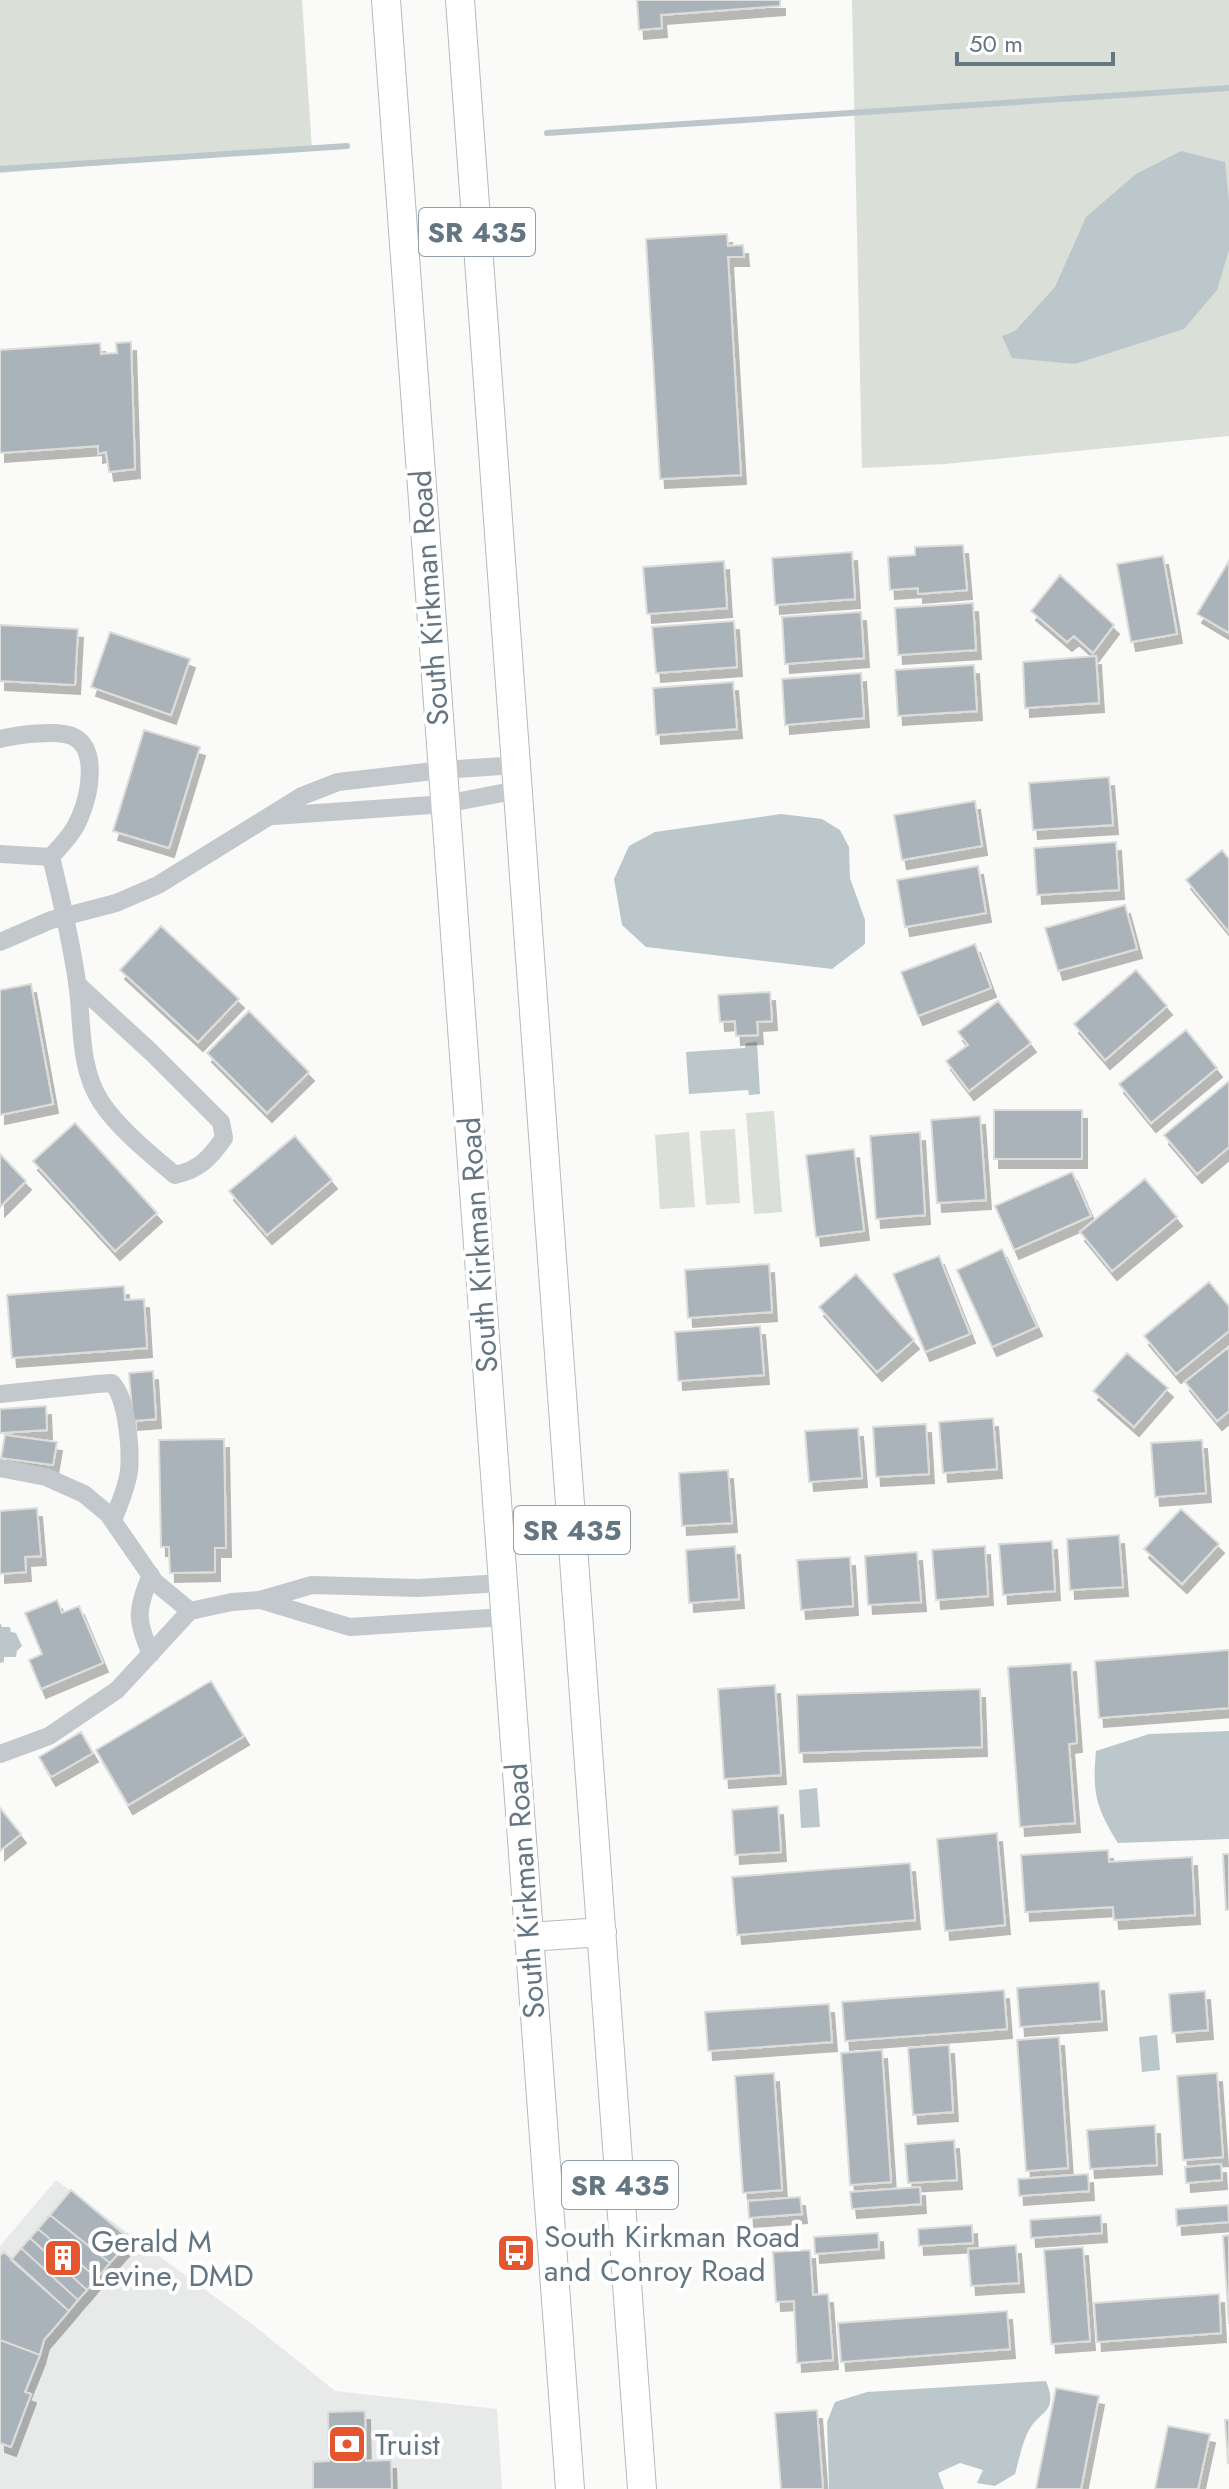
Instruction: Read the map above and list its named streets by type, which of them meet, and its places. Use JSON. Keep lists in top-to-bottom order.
{
  "streets": {
    "main road": ["SR 435", "South Kirkman Road"]
  },
  "places": {
    "bus stop": ["South Kirkman Road and Conroy Road"],
    "building": ["Gerald M Levine, DMD"],
    "bank": ["Truist"]
  },
  "scale_bar": "50 m"
}
